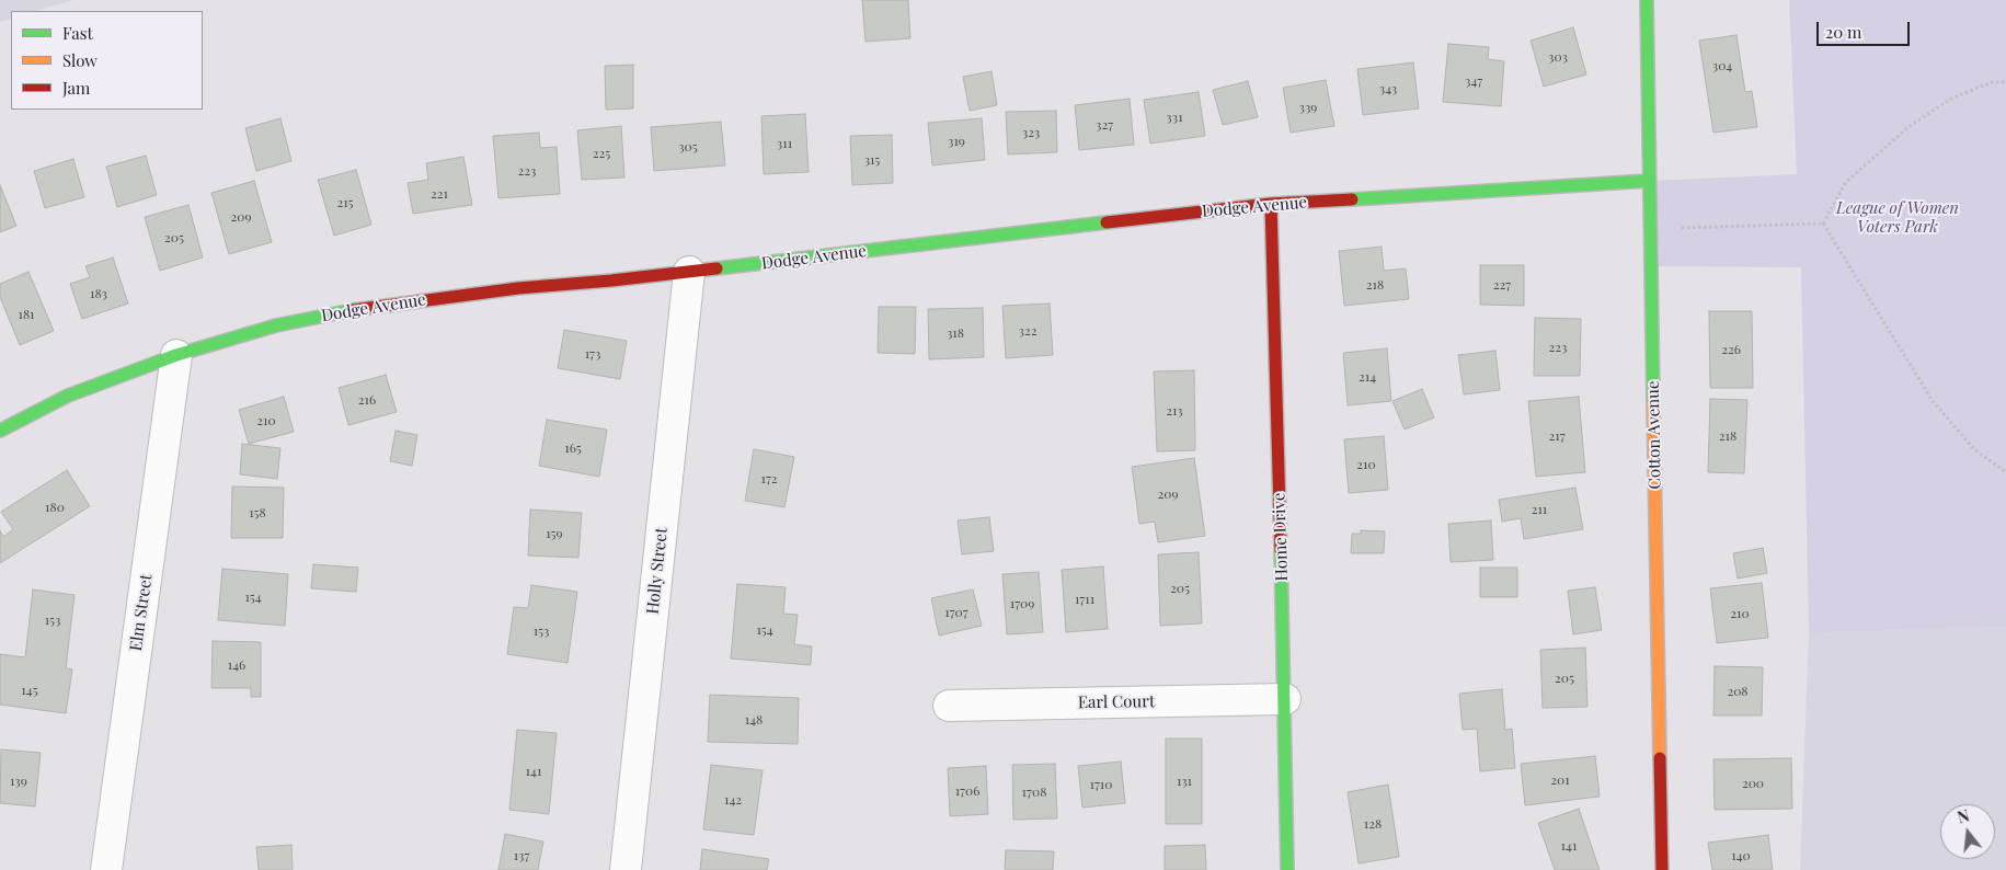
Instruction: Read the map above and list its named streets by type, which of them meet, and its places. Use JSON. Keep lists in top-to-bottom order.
{
  "streets": {
    "street": [
      "Dodge Avenue",
      "Cotton Avenue",
      "Home Drive",
      "Holly Street",
      "Elm Street",
      "Earl Court"
    ]
  },
  "crossings": [
    ["Dodge Avenue", "Cotton Avenue"],
    ["Dodge Avenue", "Home Drive"],
    ["Dodge Avenue", "Holly Street"],
    ["Dodge Avenue", "Elm Street"],
    ["Home Drive", "Earl Court"]
  ],
  "parks": ["League of Women Voters Park"],
  "house_numbers": [
    "303",
    "304",
    "347",
    "343",
    "339",
    "331",
    "327",
    "323",
    "319",
    "311",
    "305",
    "225",
    "315",
    "223",
    "221",
    "215",
    "209",
    "205",
    "218",
    "227",
    "183",
    "181",
    "322",
    "318",
    "223",
    "226",
    "173",
    "214",
    "216",
    "213",
    "210",
    "217",
    "218",
    "165",
    "210",
    "172",
    "209",
    "180",
    "211",
    "158",
    "159",
    "205",
    "154",
    "1711",
    "1709",
    "1707",
    "210",
    "153",
    "154",
    "153",
    "146",
    "205",
    "145",
    "208",
    "148",
    "141",
    "201",
    "139",
    "131",
    "200",
    "1710",
    "1706",
    "1708",
    "142",
    "128",
    "141",
    "137",
    "140"
  ],
  "legend": ["Fast", "Slow", "Jam"],
  "scale_bar": "20 m",
  "north": "top"
}
